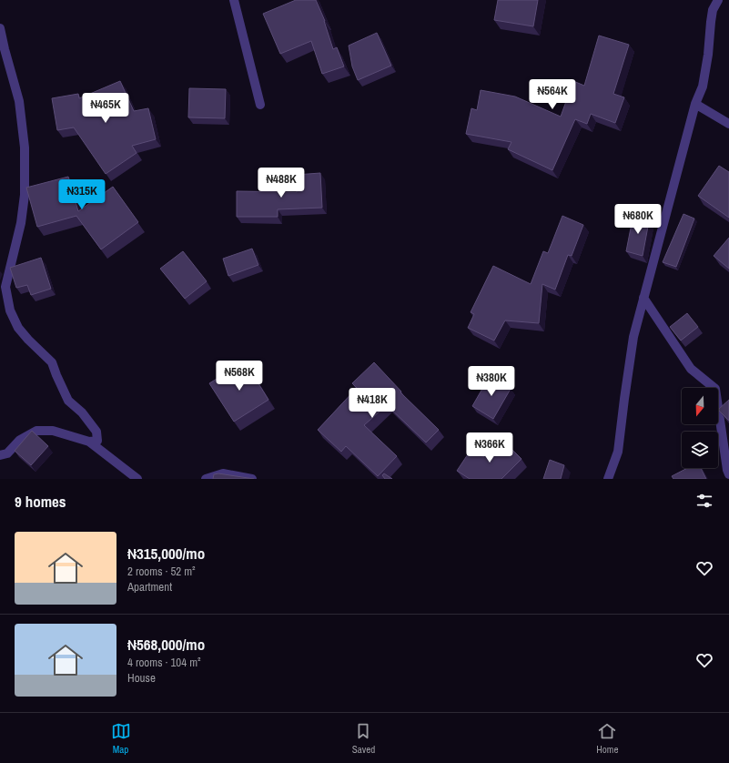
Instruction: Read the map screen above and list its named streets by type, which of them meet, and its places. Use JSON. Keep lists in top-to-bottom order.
{
  "north": "bottom",
  "page": {
    "price": [
      "₦564K",
      "₦465K",
      "₦488K",
      "₦315K",
      "₦680K",
      "₦568K",
      "₦380K",
      "₦418K",
      "₦366K"
    ],
    "heading": "9 homes",
    "list": [
      {
        "name": "₦315,000/mo",
        "note": "2 rooms · 52 m² · Apartment"
      },
      {
        "name": "₦568,000/mo",
        "note": "4 rooms · 104 m² · House"
      }
    ],
    "tabs": ["Map", "Saved", "Home"]
  }
}
